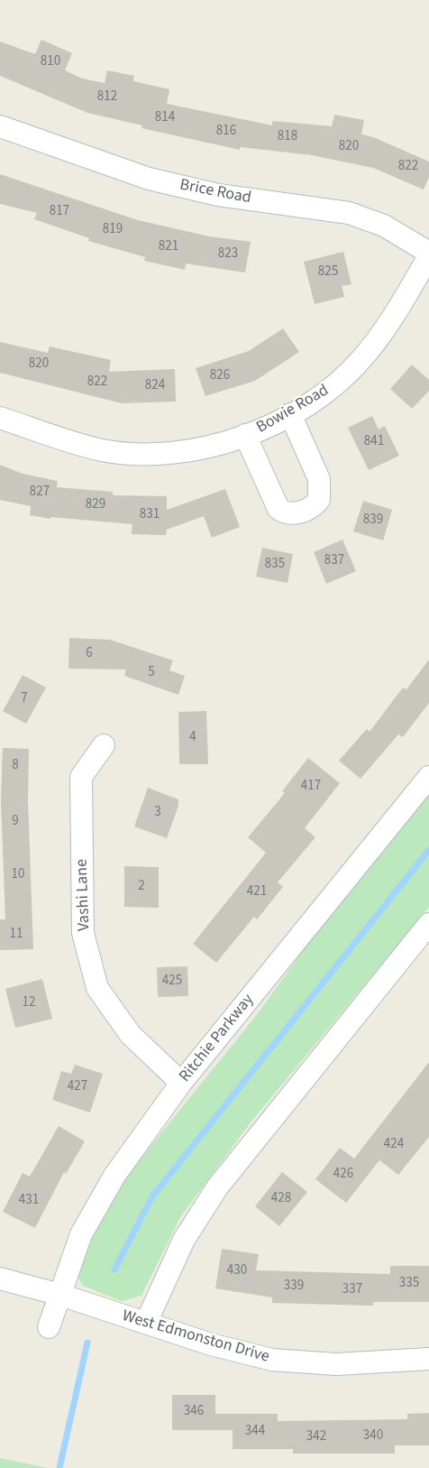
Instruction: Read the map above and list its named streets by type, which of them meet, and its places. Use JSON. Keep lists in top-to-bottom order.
{
  "streets": {
    "street": [
      "Brice Road",
      "Bowie Road",
      "Vashi Lane",
      "Ritchie Parkway",
      "West Edmonston Drive"
    ]
  },
  "crossings": [
    ["Brice Road", "Bowie Road"],
    ["Vashi Lane", "Ritchie Parkway"],
    ["Ritchie Parkway", "West Edmonston Drive"]
  ],
  "house_numbers": [
    "810",
    "812",
    "814",
    "816",
    "818",
    "820",
    "822",
    "817",
    "819",
    "821",
    "823",
    "825",
    "820",
    "826",
    "822",
    "824",
    "841",
    "827",
    "829",
    "831",
    "839",
    "837",
    "835",
    "6",
    "5",
    "7",
    "4",
    "8",
    "417",
    "3",
    "9",
    "10",
    "2",
    "421",
    "11",
    "425",
    "12",
    "427",
    "424",
    "426",
    "428",
    "431",
    "430",
    "335",
    "339",
    "337",
    "346",
    "344",
    "340",
    "342"
  ]
}
